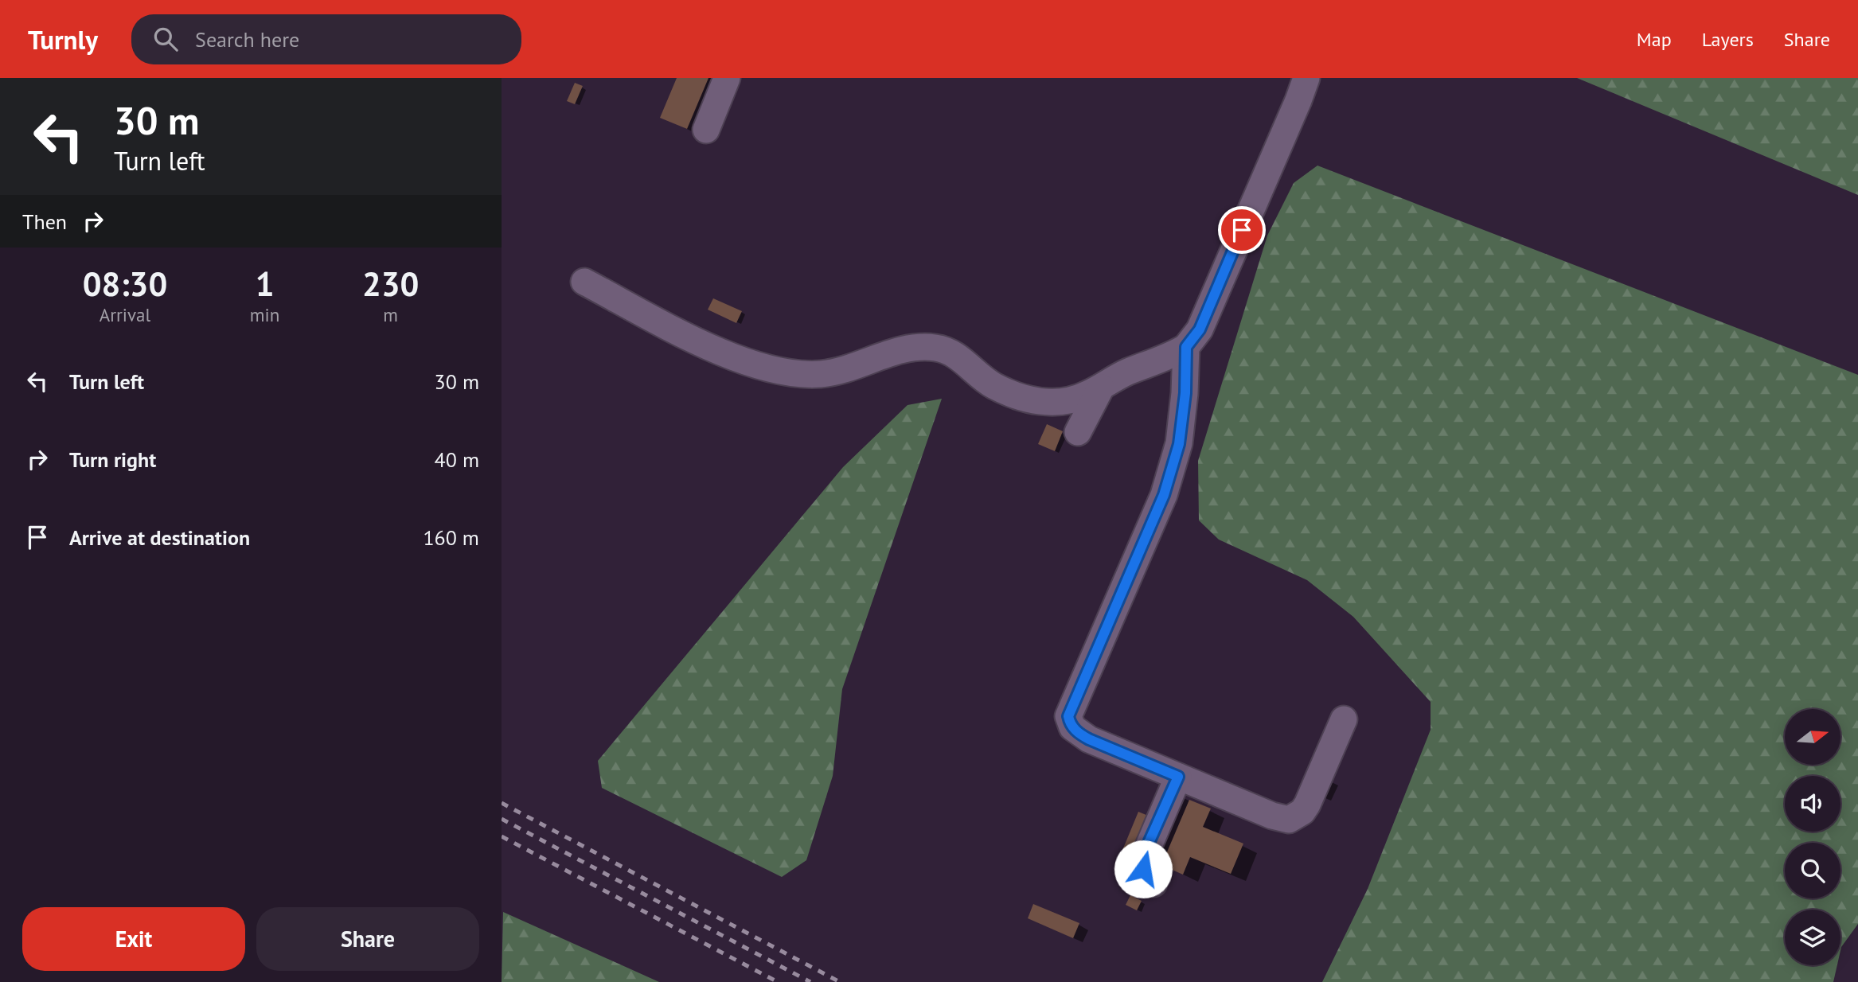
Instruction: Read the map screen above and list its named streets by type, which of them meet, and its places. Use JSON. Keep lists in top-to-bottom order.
{
  "north": "right",
  "page": {
    "header": "Turnly",
    "search": "Search here",
    "nav": ["Map", "Layers", "Share"],
    "turn": ["30 m", "Turn left"],
    "then": "Then",
    "eta": [
      "08:30",
      "Arrival",
      "1",
      "min",
      "230",
      "m"
    ],
    "list": [
      {
        "name": "Turn left",
        "value": "30 m"
      },
      {
        "name": "Turn right",
        "value": "40 m"
      },
      {
        "name": "Arrive at destination",
        "value": "160 m"
      }
    ],
    "buttons": ["Exit", "Share"]
  }
}
